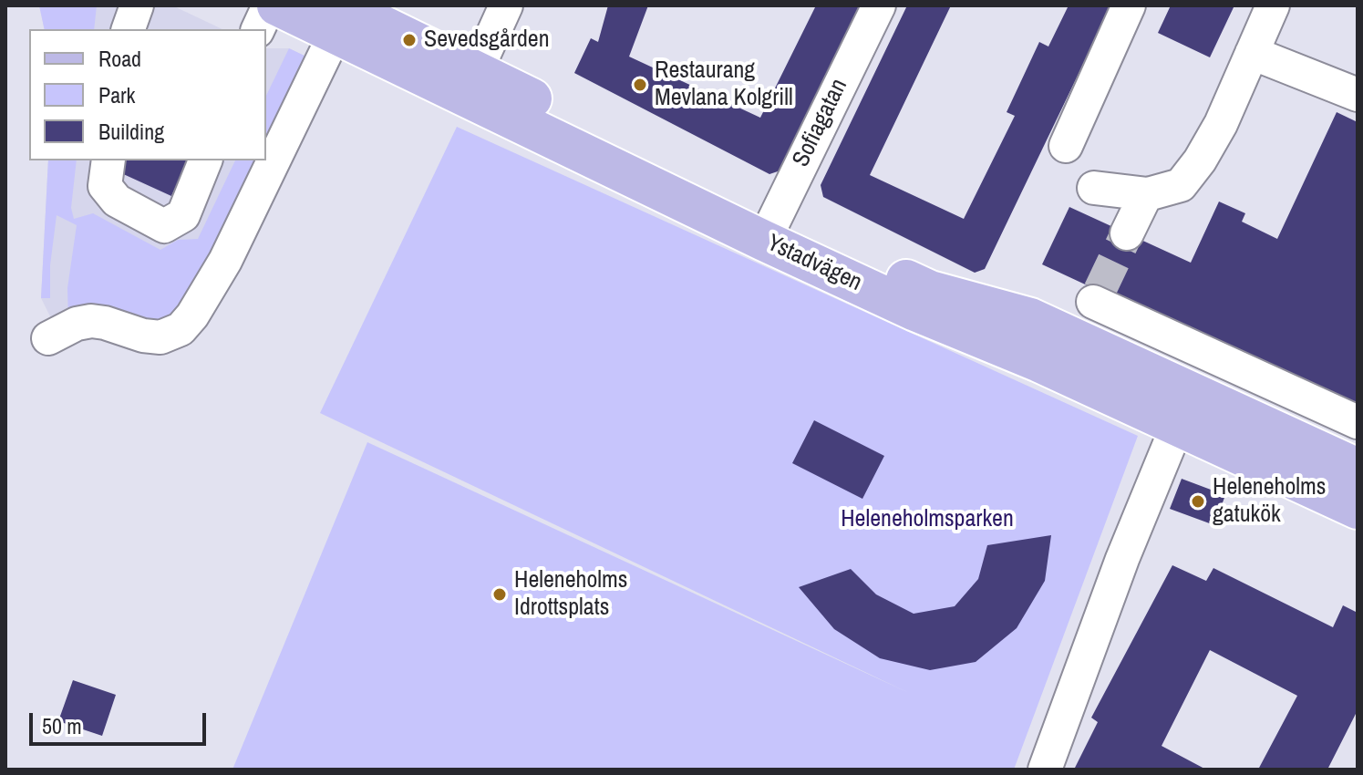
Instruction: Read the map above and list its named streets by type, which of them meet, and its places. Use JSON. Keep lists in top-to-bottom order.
{
  "streets": {
    "main road": ["Ystadvägen"],
    "street": ["Sofiagatan"]
  },
  "crossings": [
    ["Sofiagatan", "Ystadvägen"]
  ],
  "parks": ["Heleneholmsparken"],
  "places": [
    "Sevedsgården",
    "Restaurang Mevlana Kolgrill",
    "Heleneholms gatukök",
    "Heleneholms Idrottsplats"
  ],
  "legend": ["Road", "Park", "Building"],
  "scale_bar": "50 m"
}
